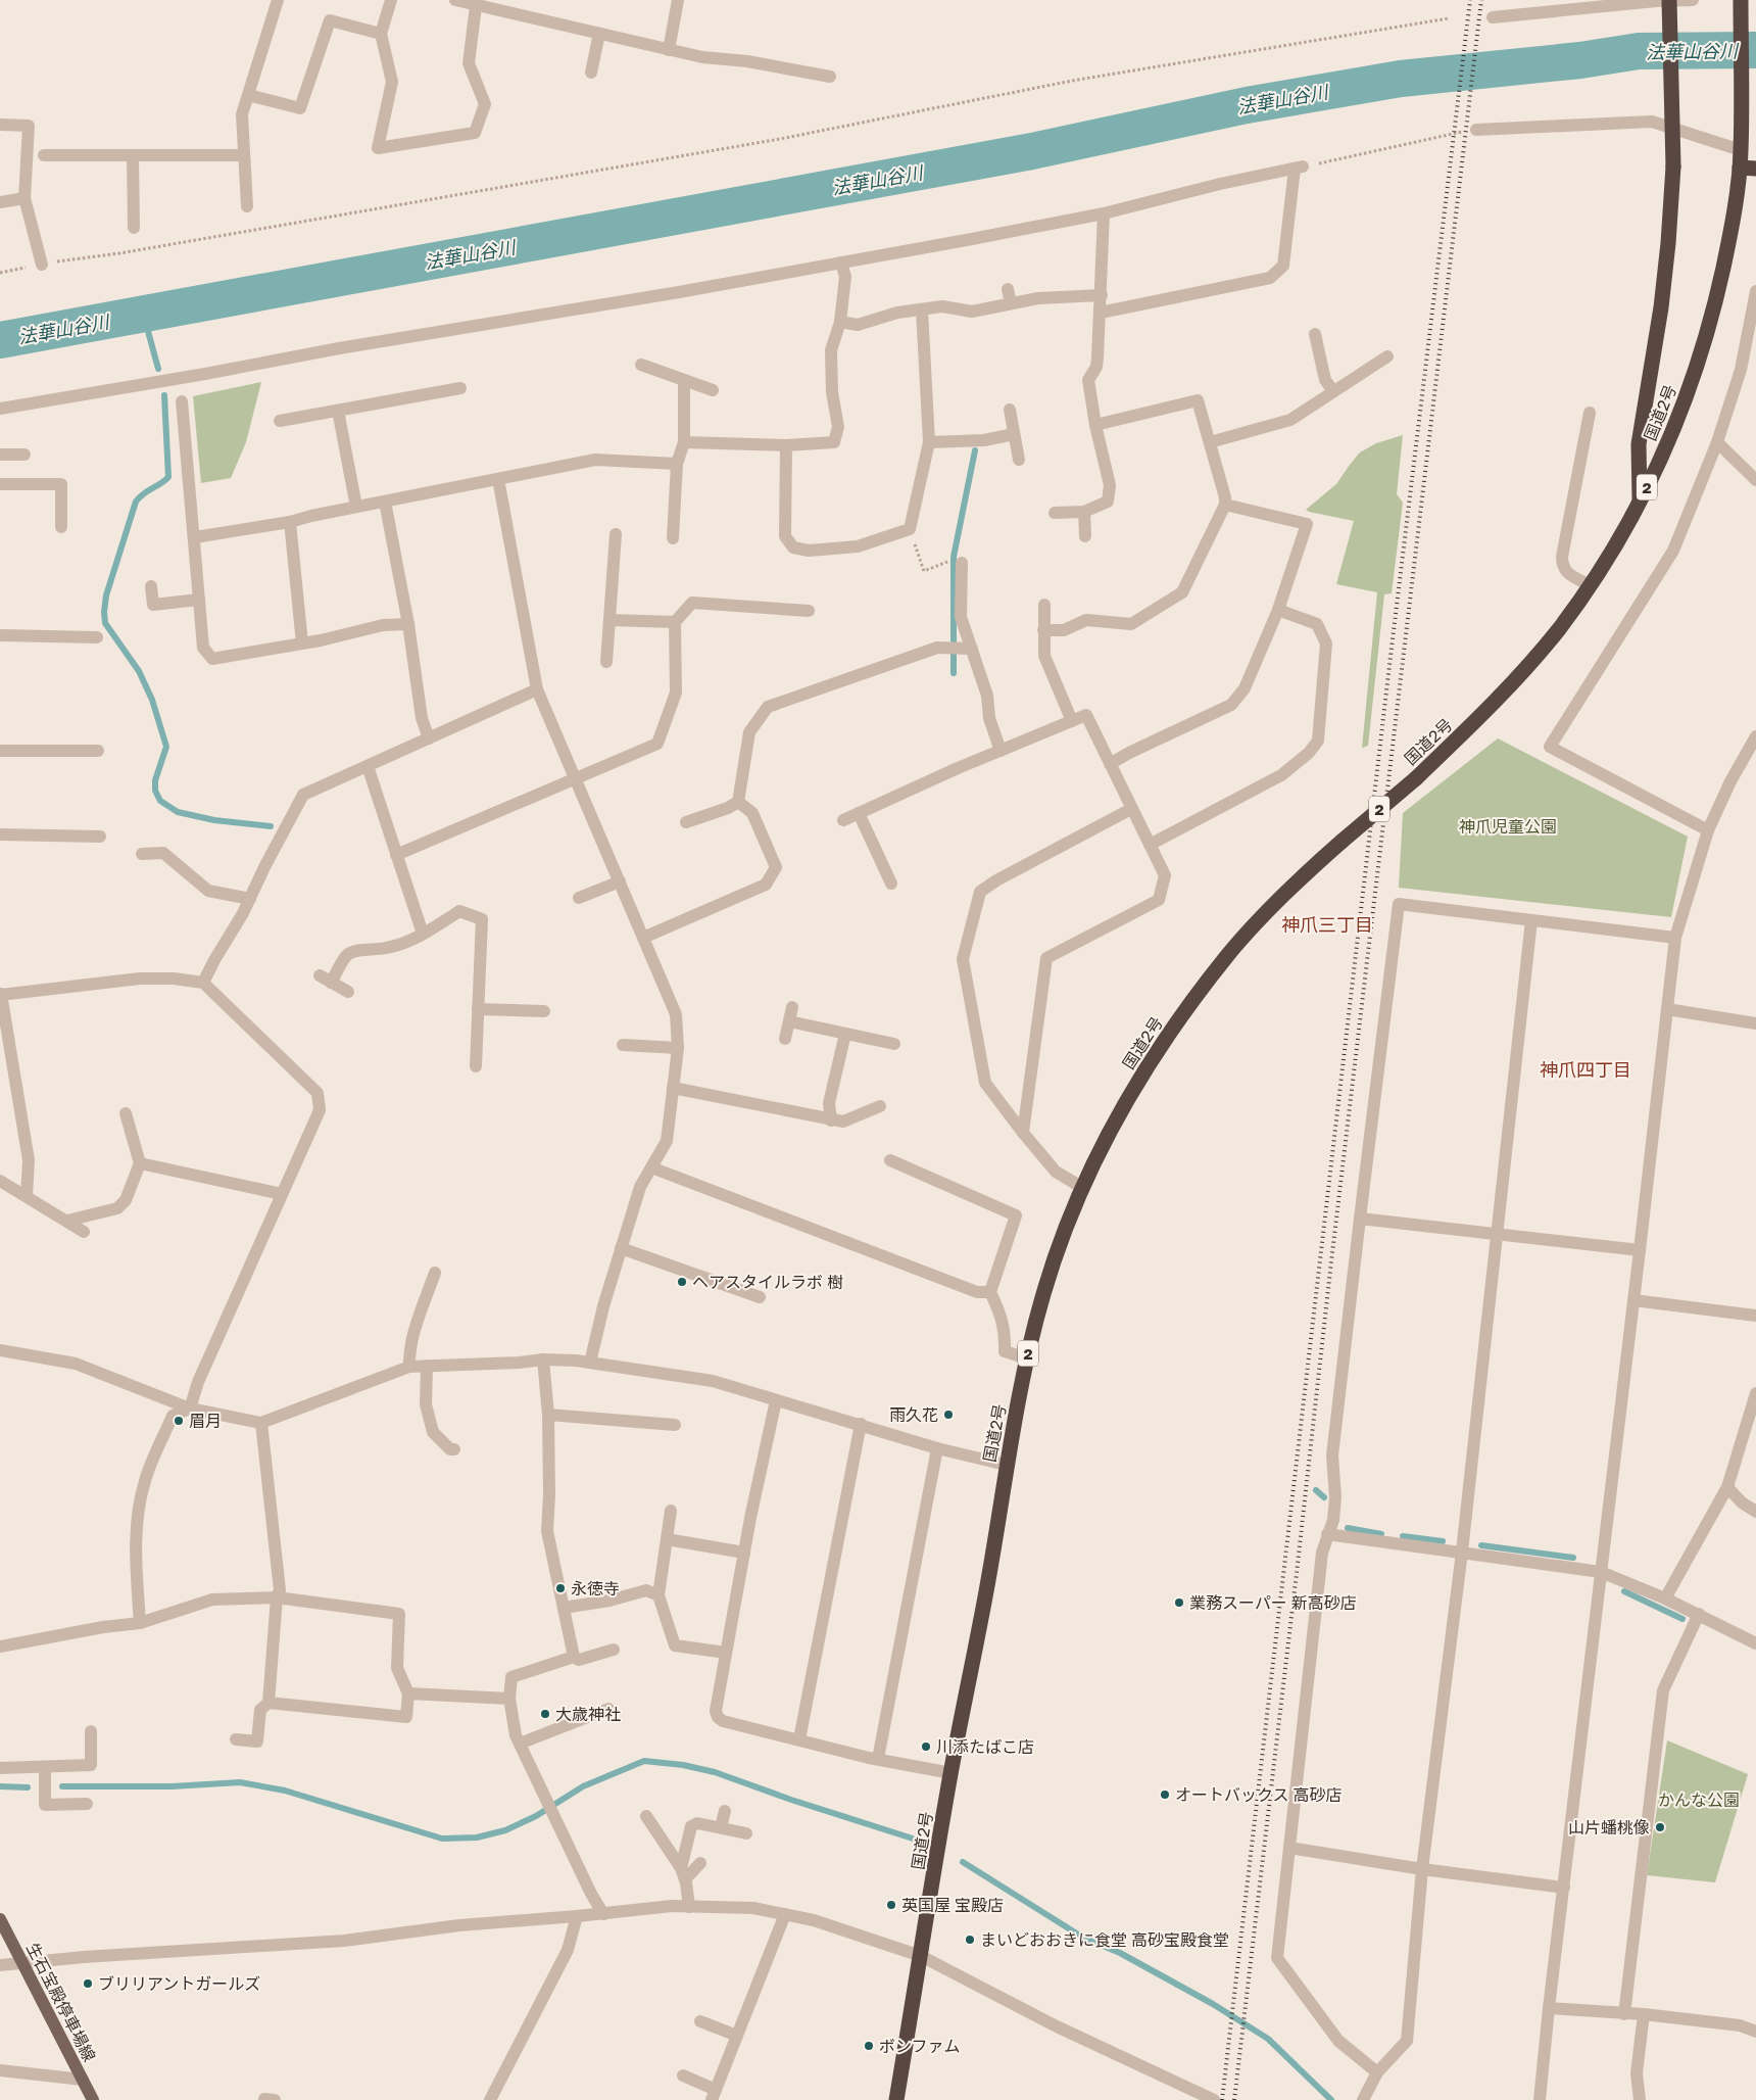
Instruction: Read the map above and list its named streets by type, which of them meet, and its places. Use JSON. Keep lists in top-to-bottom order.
{
  "streets": {
    "highway": ["国道2号", "2"],
    "main road": ["生石宝殿停車場線"]
  },
  "districts": ["神爪三丁目", "神爪四丁目"],
  "water": ["法華山谷川"],
  "parks": ["神爪児童公園", "かんな公園"],
  "places": [
    "ヘアスタイルラボ 樹",
    "雨久花",
    "眉月",
    "永徳寺",
    "業務スーパー 新高砂店",
    "大歳神社",
    "川添たばこ店",
    "オートバックス 高砂店",
    "山片蟠桃像",
    "英国屋 宝殿店",
    "まいどおおきに食堂 高砂宝殿食堂",
    "ブリリアントガールズ",
    "ボンファム"
  ]
}
